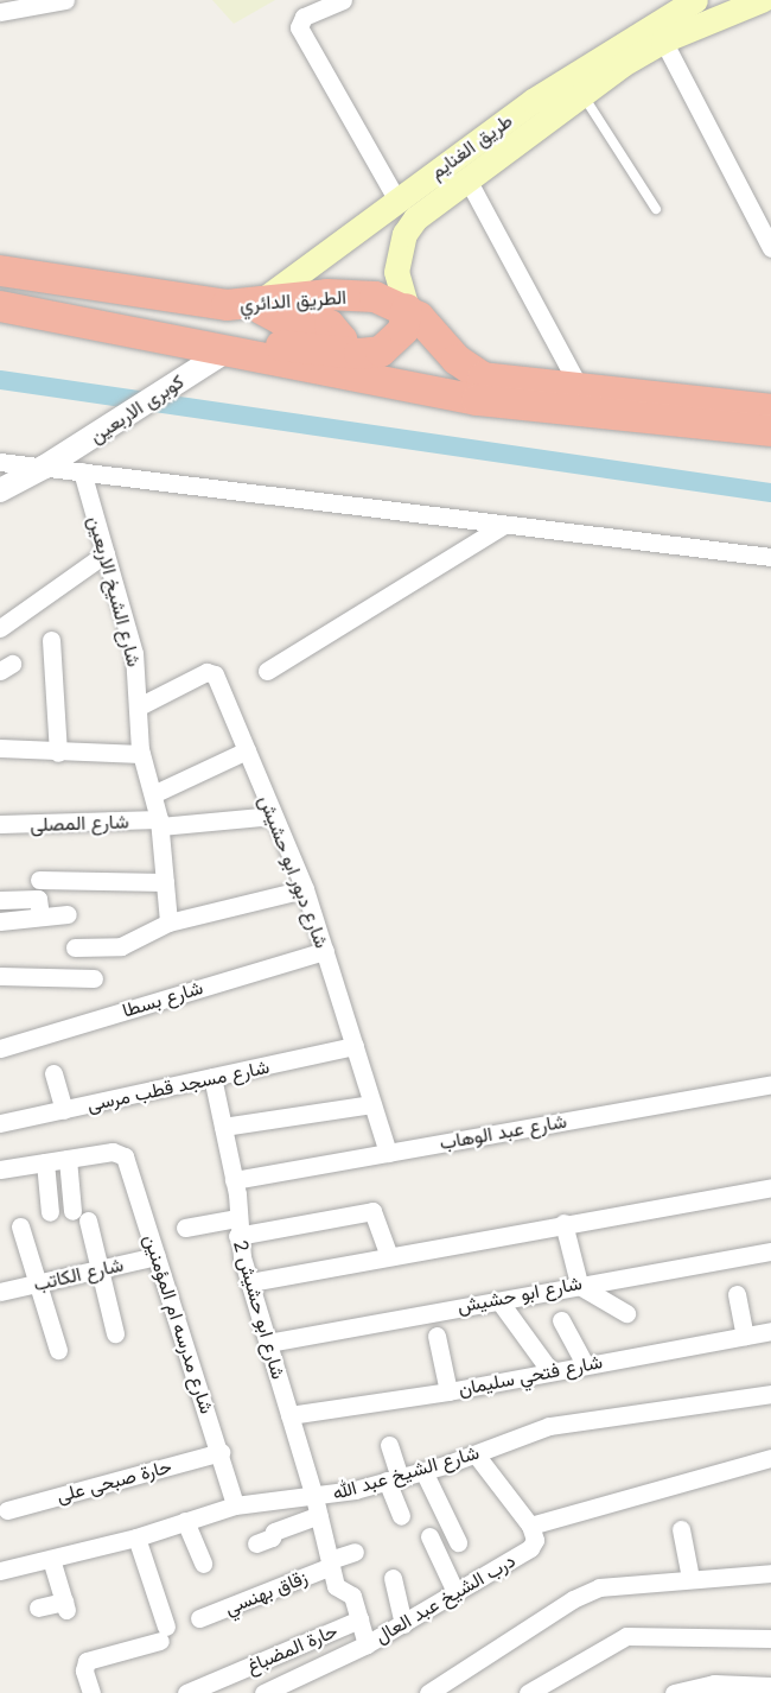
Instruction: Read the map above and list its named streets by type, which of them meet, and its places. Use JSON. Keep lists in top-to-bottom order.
{
  "streets": {
    "highway": ["الطريق الدائري"],
    "main road": ["طريق الغنايم"],
    "street": [
      "كوبرى الاربعين",
      "شارع الشيخ الاربعين",
      "شارع المصلى",
      "شارع دبور ابو حشيش",
      "شارع بسطا",
      "شارع مسجد قطب مرسى",
      "شارع عبد الوهاب",
      "شارع الكاتب",
      "شارع ابو حشيش",
      "شارع ابو حشيش 2",
      "شارع مدرسه ام المؤمنين",
      "شارع فتحي سليمان",
      "شارع الشيخ عبد الله",
      "حارة صبحى على",
      "زقاق بهنسي",
      "درب الشيخ عبد العال",
      "حارة المضباغ"
    ]
  },
  "crossings": [
    ["طريق الغنايم", "الطريق الدائري"],
    ["شارع الشيخ الاربعين", "شارع المصلى"],
    ["شارع الشيخ الاربعين", "شارع دبور ابو حشيش"],
    ["شارع المصلى", "شارع دبور ابو حشيش"],
    ["شارع دبور ابو حشيش", "شارع بسطا"],
    ["شارع دبور ابو حشيش", "شارع مسجد قطب مرسى"],
    ["شارع دبور ابو حشيش", "شارع عبد الوهاب"],
    ["شارع مسجد قطب مرسى", "شارع ابو حشيش 2"],
    ["شارع عبد الوهاب", "شارع ابو حشيش 2"],
    ["شارع الكاتب", "شارع مدرسه ام المؤمنين"],
    ["شارع ابو حشيش", "شارع ابو حشيش 2"],
    ["شارع ابو حشيش 2", "شارع فتحي سليمان"],
    ["شارع ابو حشيش 2", "شارع الشيخ عبد الله"],
    ["شارع ابو حشيش 2", "زقاق بهنسي"],
    ["شارع مدرسه ام المؤمنين", "شارع الشيخ عبد الله"],
    ["شارع مدرسه ام المؤمنين", "حارة صبحى على"]
  ]
}
